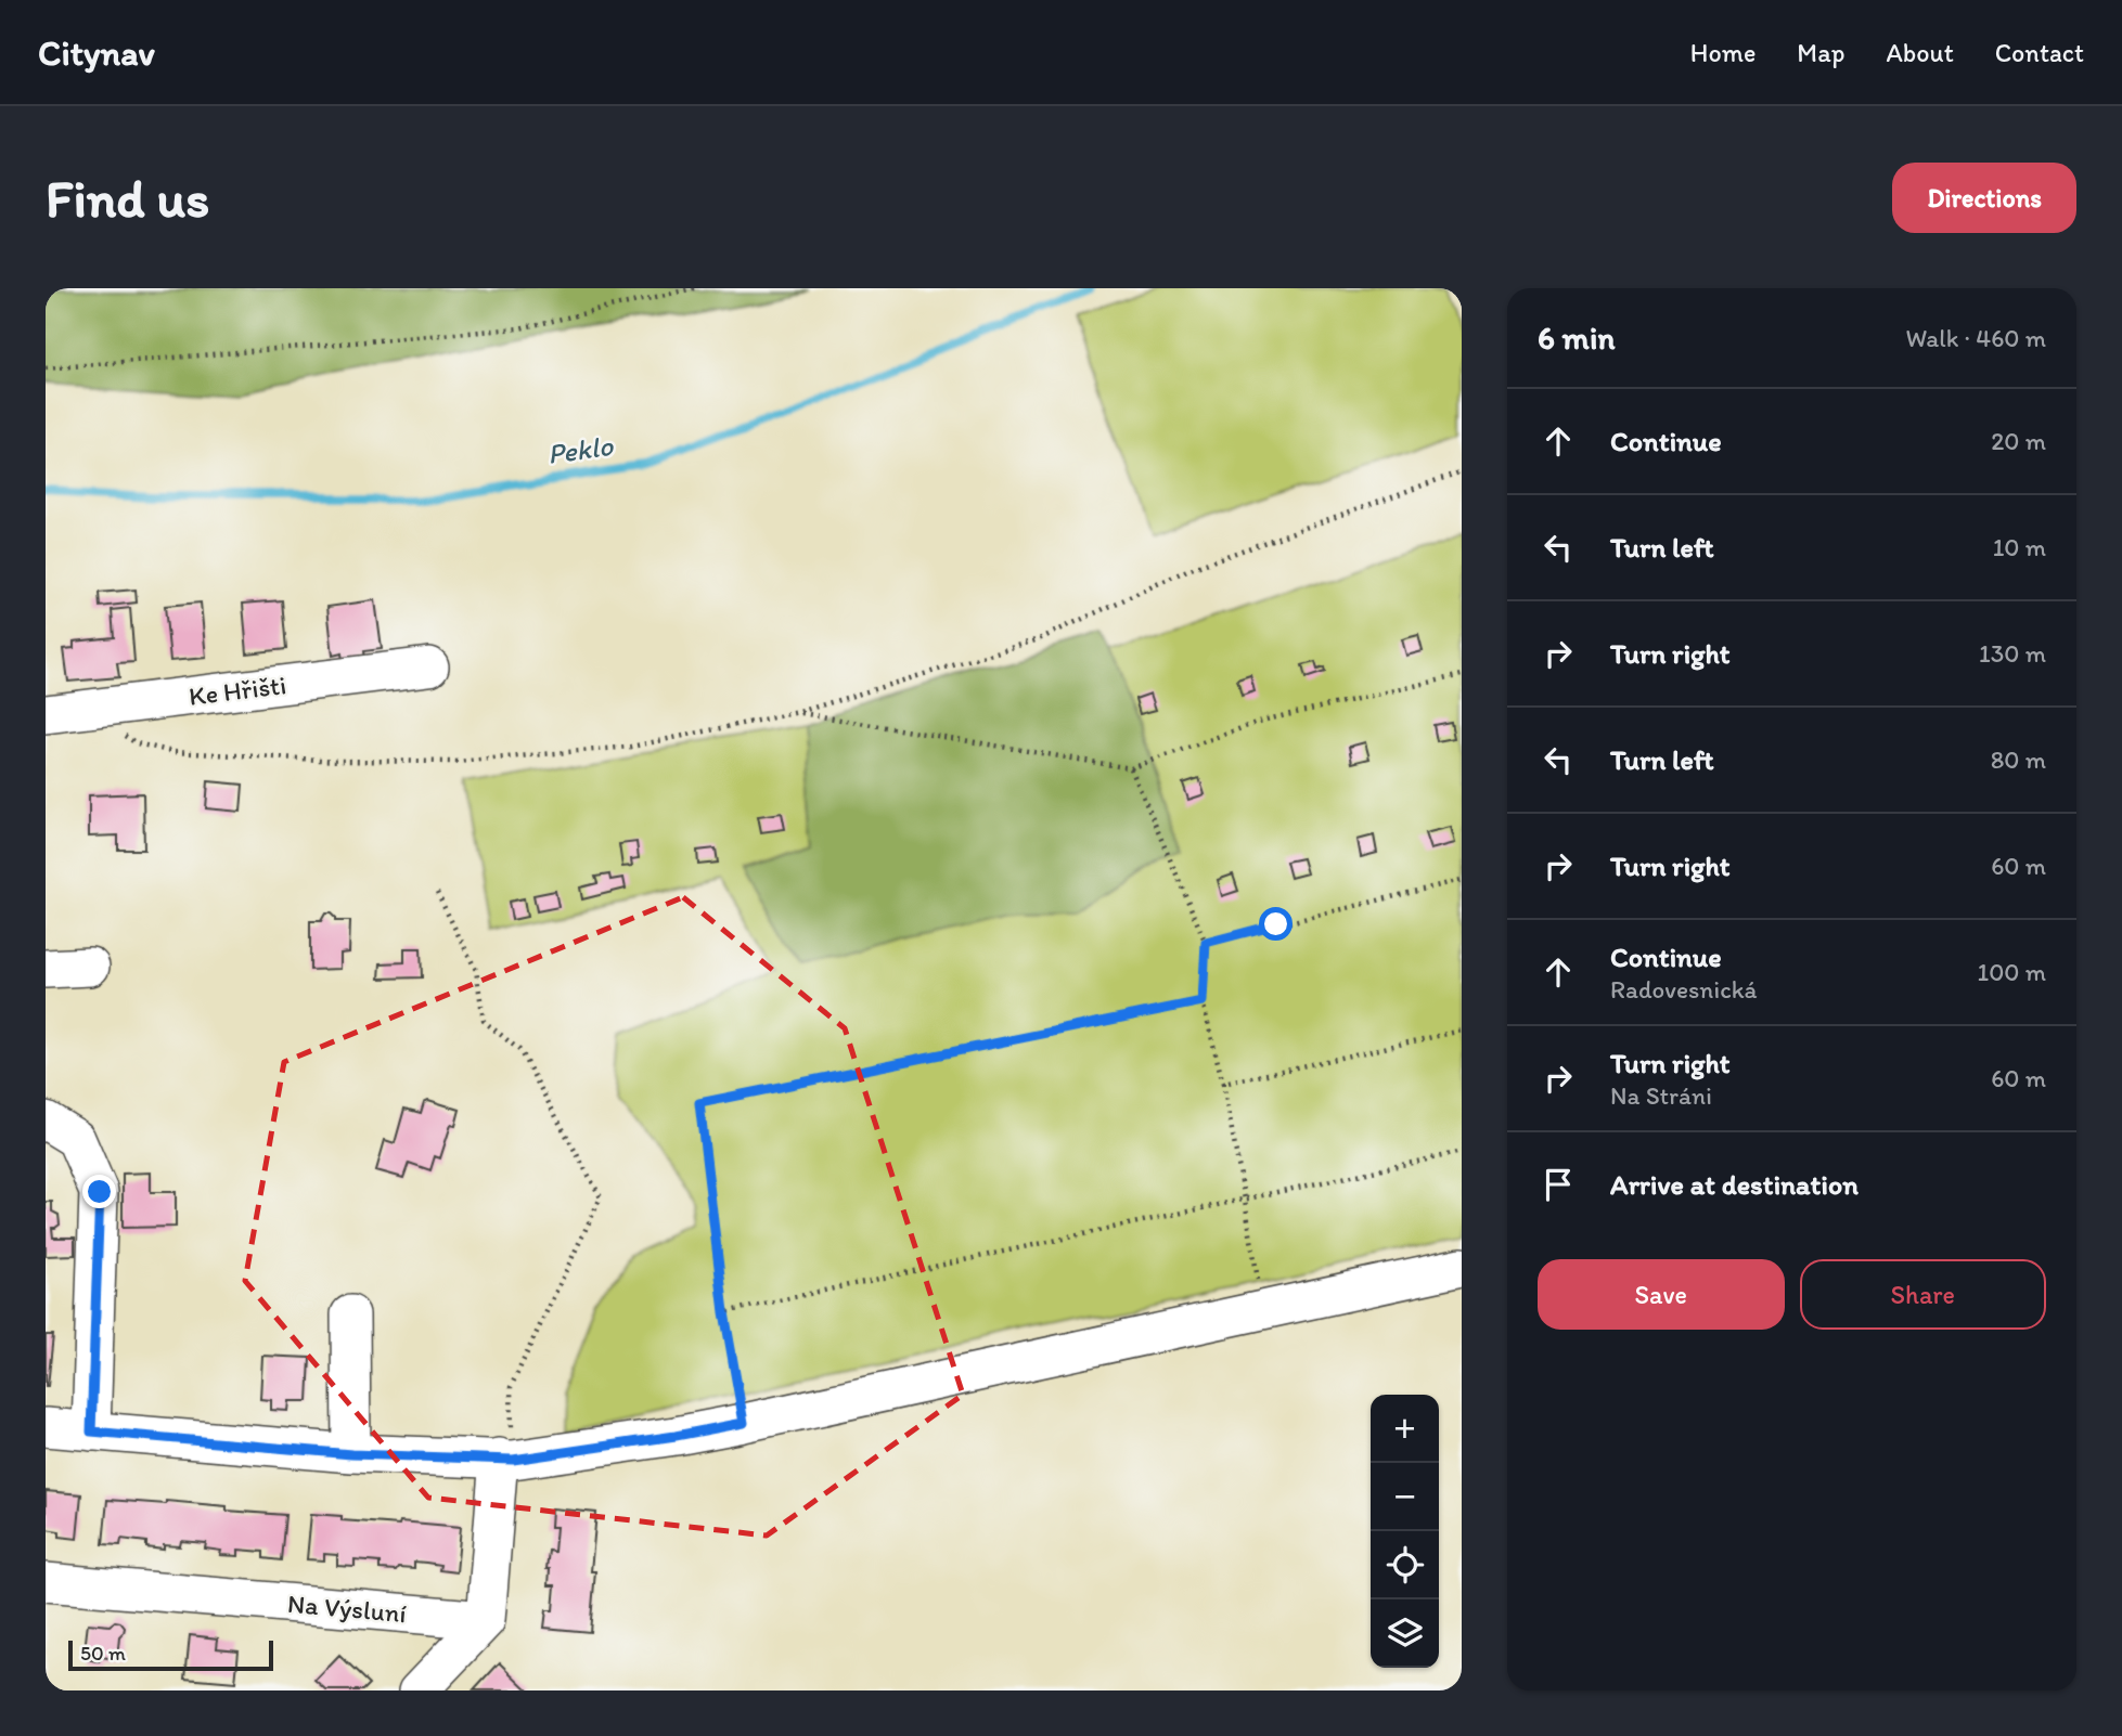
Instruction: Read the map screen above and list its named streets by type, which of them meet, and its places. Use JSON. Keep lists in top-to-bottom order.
{
  "streets": {
    "street": ["Ke Hřišti", "Na Výsluní"]
  },
  "water": ["Peklo"],
  "scale_bar": "50 m",
  "page": {
    "header": "Citynav",
    "nav": [
      "Home",
      "Map",
      "About",
      "Contact"
    ],
    "buttons": [
      "Directions",
      ["Save", "Share"]
    ],
    "title": "Find us",
    "heading": ["6 min", "Walk · 460 m"],
    "list": [
      ["Continue", "20 m"],
      ["Turn left", "10 m"],
      ["Turn right", "130 m"],
      ["Turn left", "80 m"],
      ["Turn right", "60 m"],
      ["Continue", "Radovesnická", "100 m"],
      ["Turn right", "Na Stráni", "60 m"],
      "Arrive at destination"
    ],
    "map_buttons": ["+", "−"],
    "scale": "50 m"
  }
}
